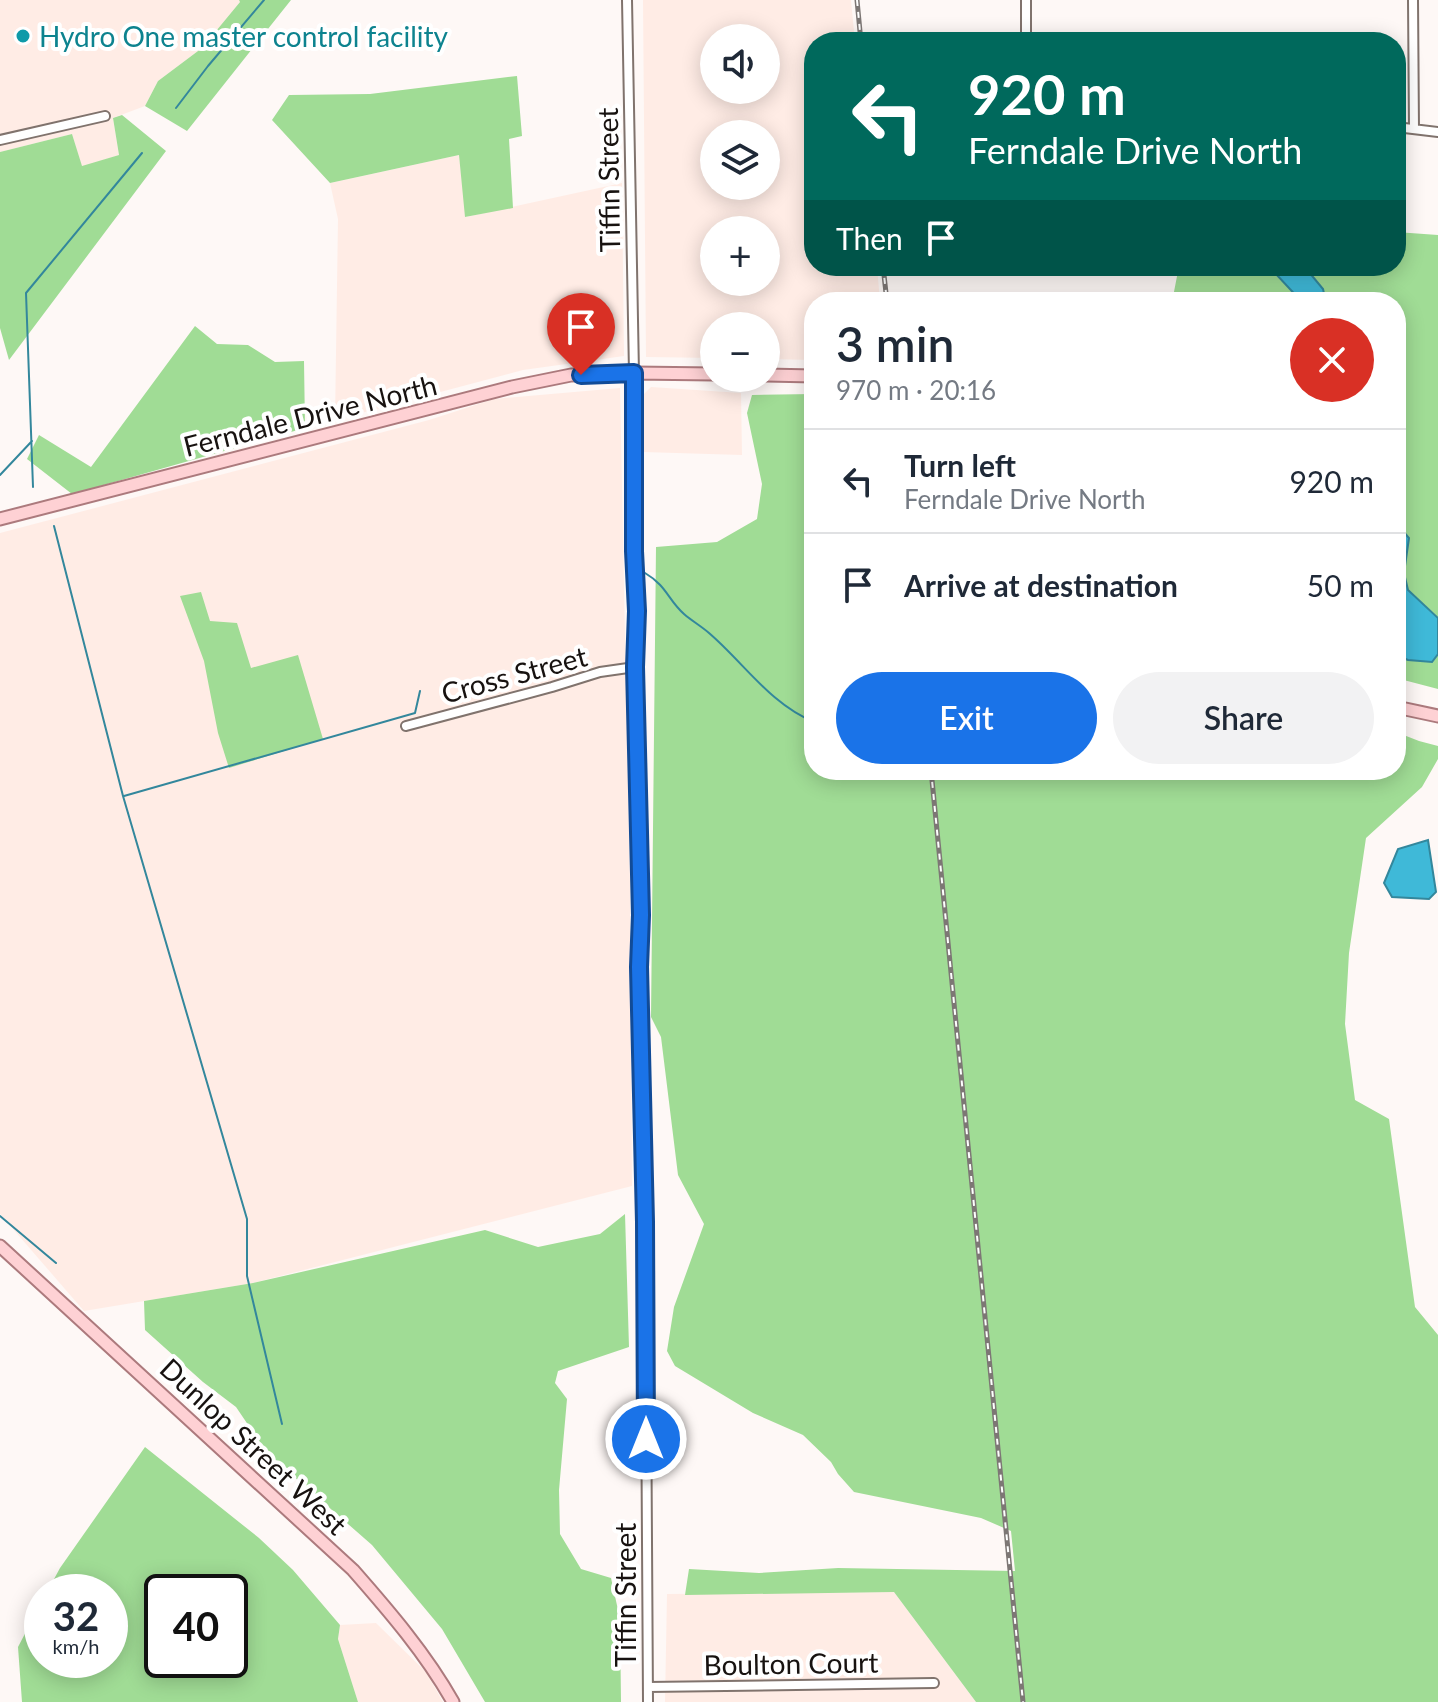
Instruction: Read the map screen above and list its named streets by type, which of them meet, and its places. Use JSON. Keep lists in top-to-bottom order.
{
  "streets": {
    "main road": ["Ferndale Drive North", "Dunlop Street West"],
    "street": ["Tiffin Street", "Cross Street", "Boulton Court"]
  },
  "crossings": [
    ["Tiffin Street", "Ferndale Drive North"],
    ["Tiffin Street", "Cross Street"],
    ["Tiffin Street", "Boulton Court"]
  ],
  "places": ["Hydro One master control facility"],
  "page": {
    "map_buttons": ["+", "−"],
    "turn": ["920 m", "Ferndale Drive North"],
    "then": "Then",
    "heading": ["3 min", "970 m · 20:16"],
    "list": [
      {
        "name": "Turn left",
        "note": "Ferndale Drive North",
        "value": "920 m"
      },
      {
        "name": "Arrive at destination",
        "value": "50 m"
      }
    ],
    "buttons": ["Exit", "Share"],
    "speed": "32 km/h",
    "limit": "40"
  }
}
